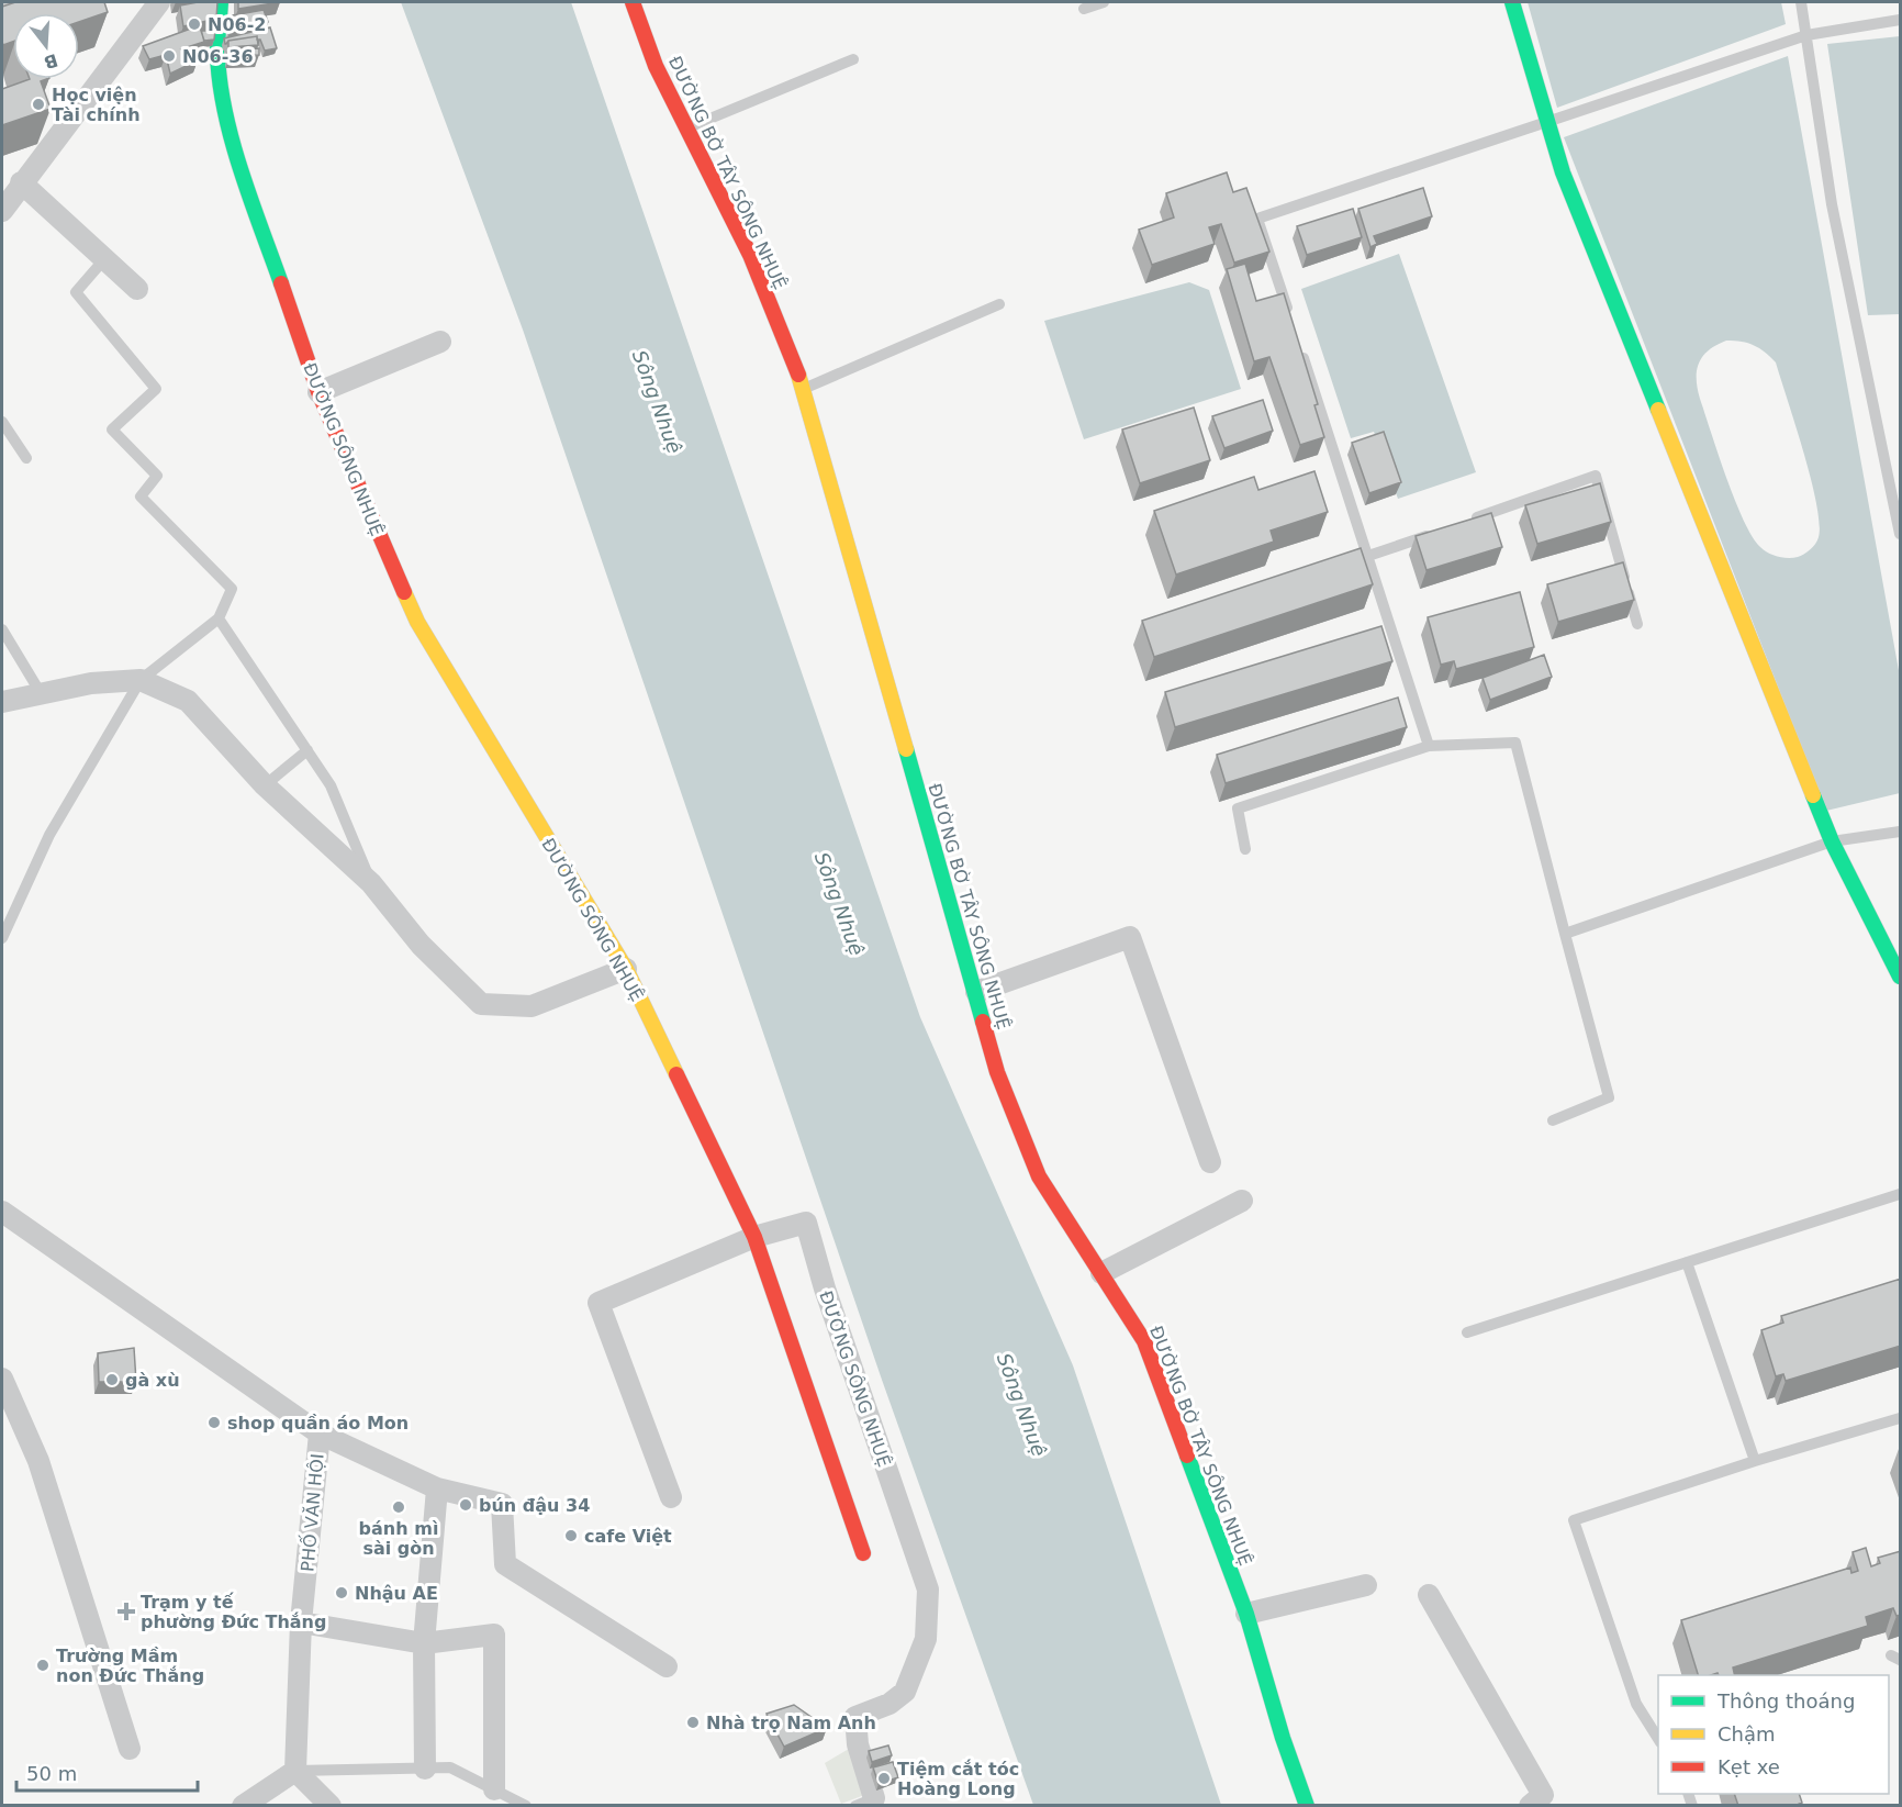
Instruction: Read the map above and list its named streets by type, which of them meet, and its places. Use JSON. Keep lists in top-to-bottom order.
{
  "streets": {
    "street": ["ĐƯỜNG BỜ TÂY SÔNG NHUỆ", "ĐƯỜNG SÔNG NHUỆ", "PHỐ VĂN HỘI"]
  },
  "water": ["Sông Nhuệ"],
  "places": {
    "other": [
      "N06-2",
      "N06-36",
      "Học viện Tài chính",
      "gà xù",
      "shop quần áo Mon",
      "bún đậu 34",
      "bánh mì sài gòn",
      "cafe Việt",
      "Nhậu AE",
      "Trường Mầm non Đức Thắng",
      "Nhà trọ Nam Anh",
      "Tiệm cắt tóc Hoàng Long"
    ],
    "health": ["Trạm y tế phường Đức Thắng"]
  },
  "legend": ["Thông thoáng", "Chậm", "Kẹt xe"],
  "scale_bar": "50 m",
  "north": "bottom"
}
